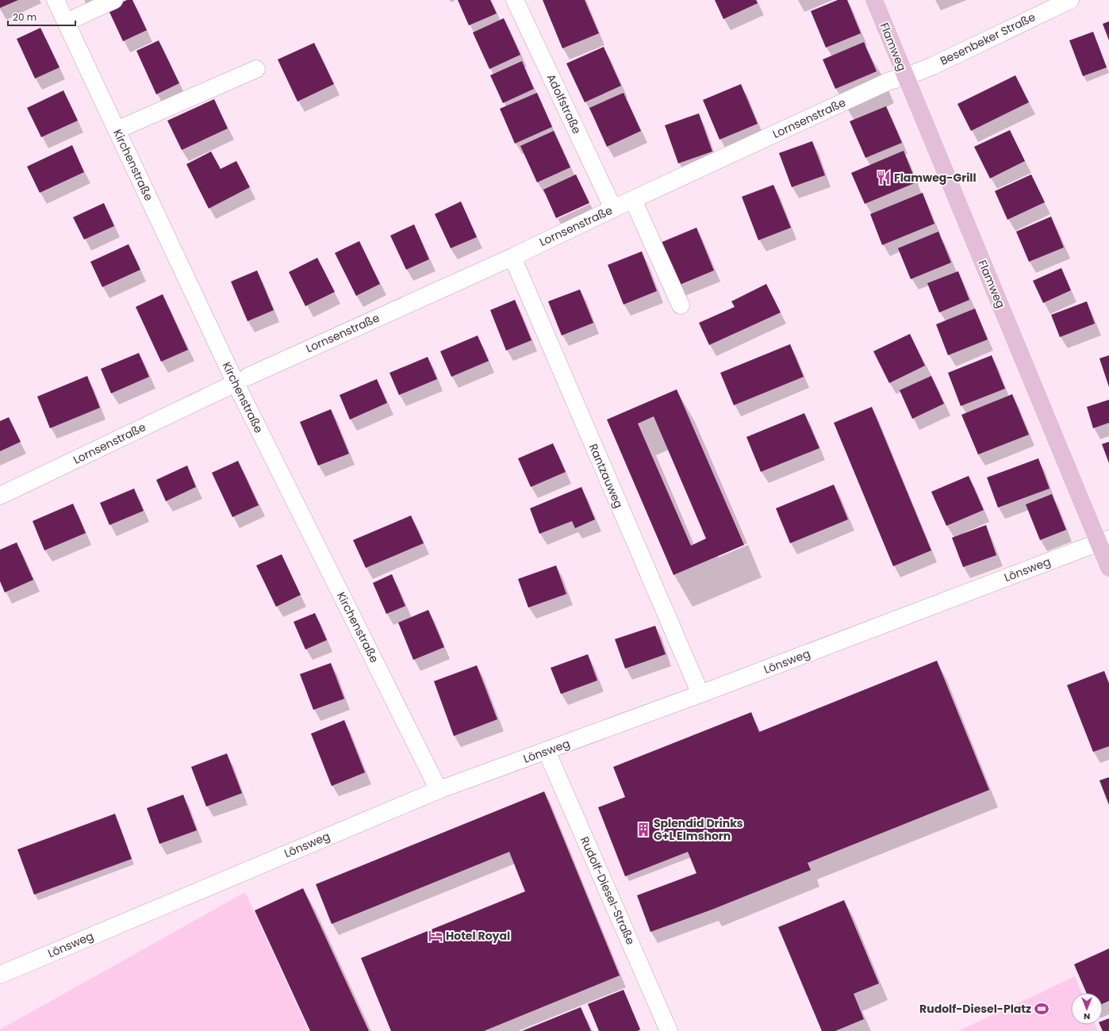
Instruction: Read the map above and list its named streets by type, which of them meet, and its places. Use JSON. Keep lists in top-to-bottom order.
{
  "streets": {
    "main road": ["Flamweg"],
    "street": [
      "Besenbeker Straße",
      "Adolfstraße",
      "Lornsenstraße",
      "Kirchenstraße",
      "Rantzauweg",
      "Lönsweg",
      "Rudolf-Diesel-Straße"
    ]
  },
  "crossings": [
    ["Besenbeker Straße", "Flamweg"],
    ["Besenbeker Straße", "Lornsenstraße"],
    ["Flamweg", "Lornsenstraße"],
    ["Flamweg", "Lönsweg"],
    ["Adolfstraße", "Lornsenstraße"],
    ["Lornsenstraße", "Kirchenstraße"],
    ["Lornsenstraße", "Rantzauweg"],
    ["Kirchenstraße", "Lönsweg"],
    ["Rantzauweg", "Lönsweg"],
    ["Lönsweg", "Rudolf-Diesel-Straße"]
  ],
  "places": {
    "restaurant": ["Flamweg-Grill"],
    "building": ["Splendid Drinks G+L Elmshorn"],
    "hotel": ["Hotel Royal"],
    "sports": ["Rudolf-Diesel-Platz"]
  },
  "scale_bar": "20 m",
  "north": "bottom"
}
